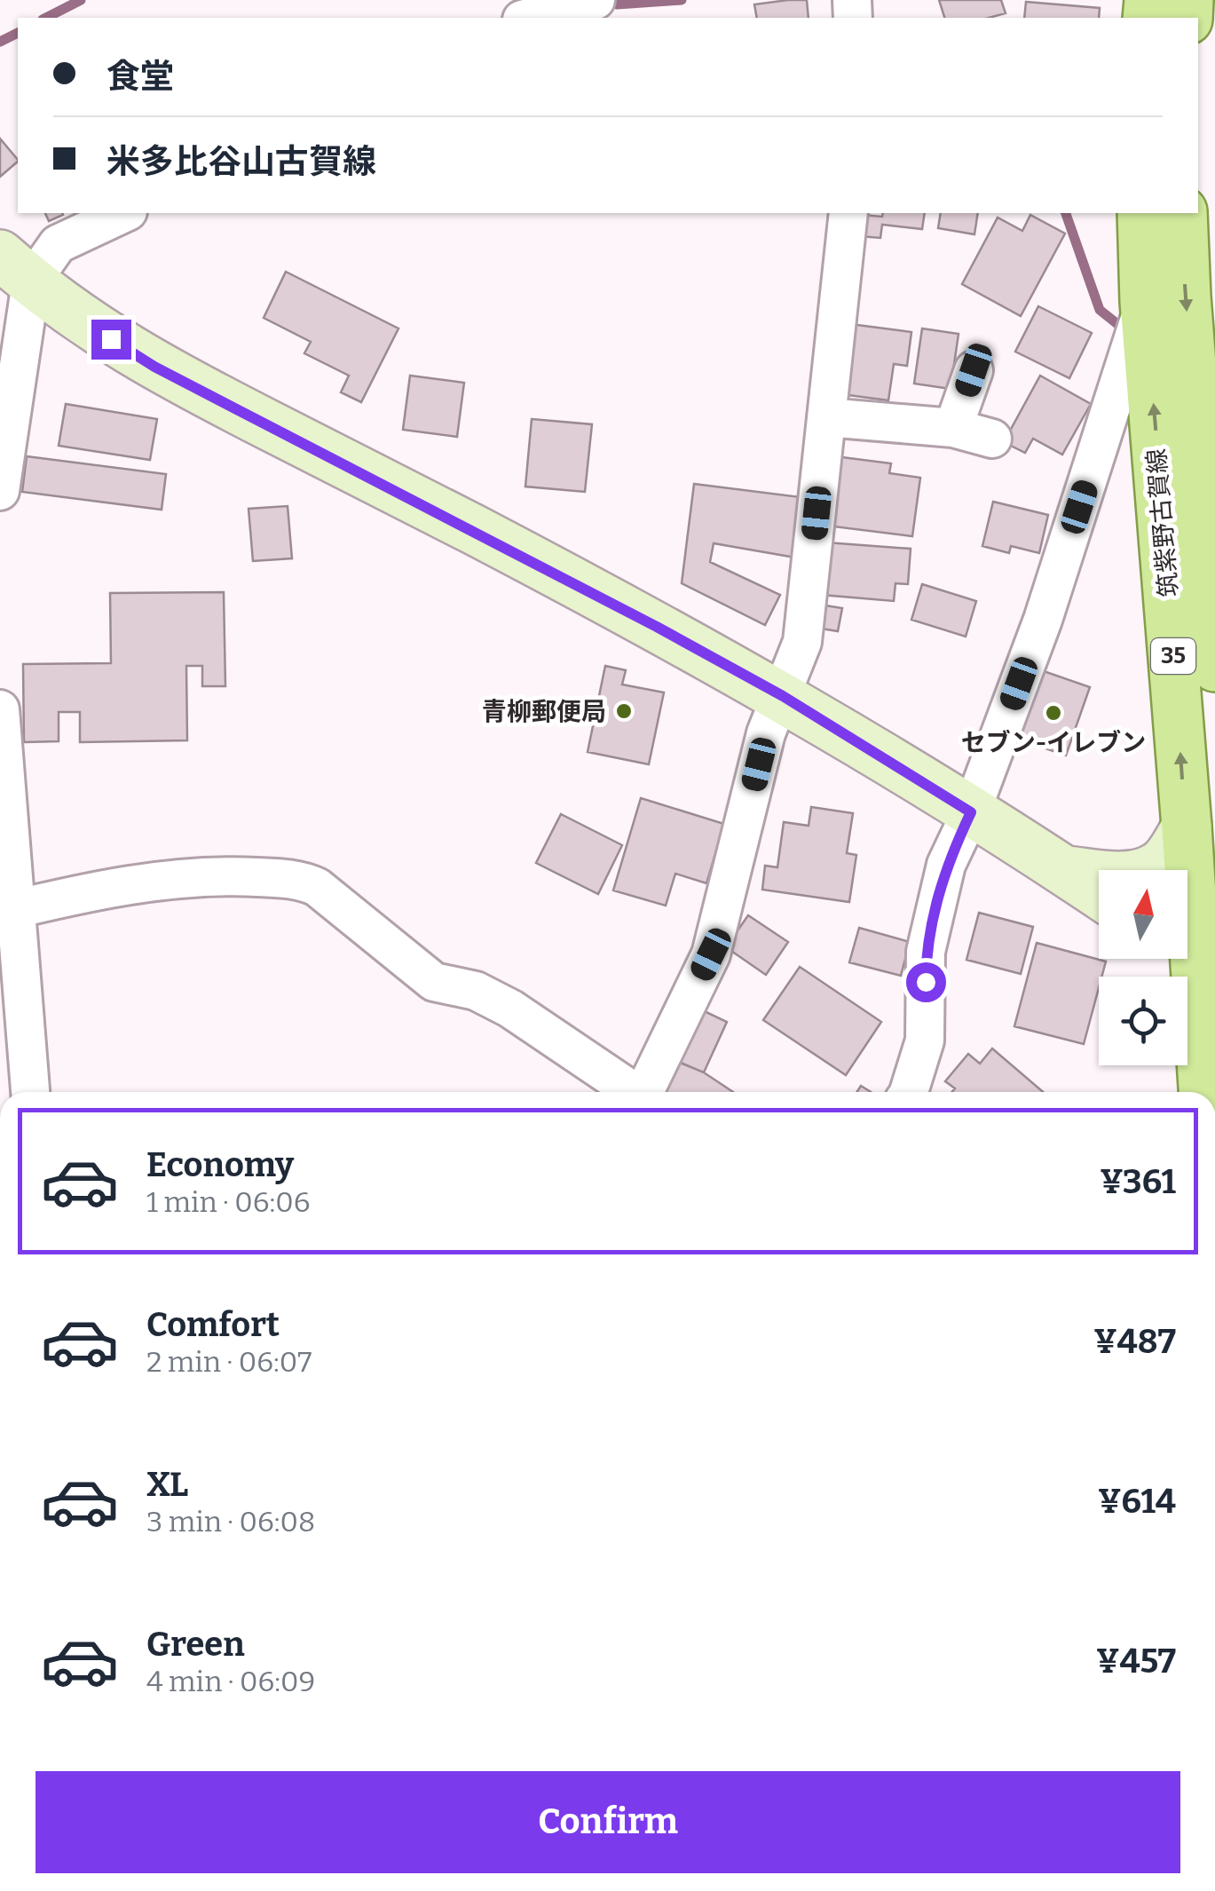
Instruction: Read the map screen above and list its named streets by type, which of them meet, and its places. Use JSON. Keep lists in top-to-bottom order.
{
  "streets": {
    "main road": ["筑紫野古賀線", "35"]
  },
  "places": ["青柳郵便局", "セブン-イレブン"],
  "north": "top",
  "page": {
    "banner": ["食堂", "米多比谷山古賀線"],
    "list": [
      {
        "name": "Economy",
        "note": "1 min · 06:06",
        "value": "¥361"
      },
      {
        "name": "Comfort",
        "note": "2 min · 06:07",
        "value": "¥487"
      },
      {
        "name": "XL",
        "note": "3 min · 06:08",
        "value": "¥614"
      },
      {
        "name": "Green",
        "note": "4 min · 06:09",
        "value": "¥457"
      }
    ],
    "buttons": "Confirm"
  }
}
